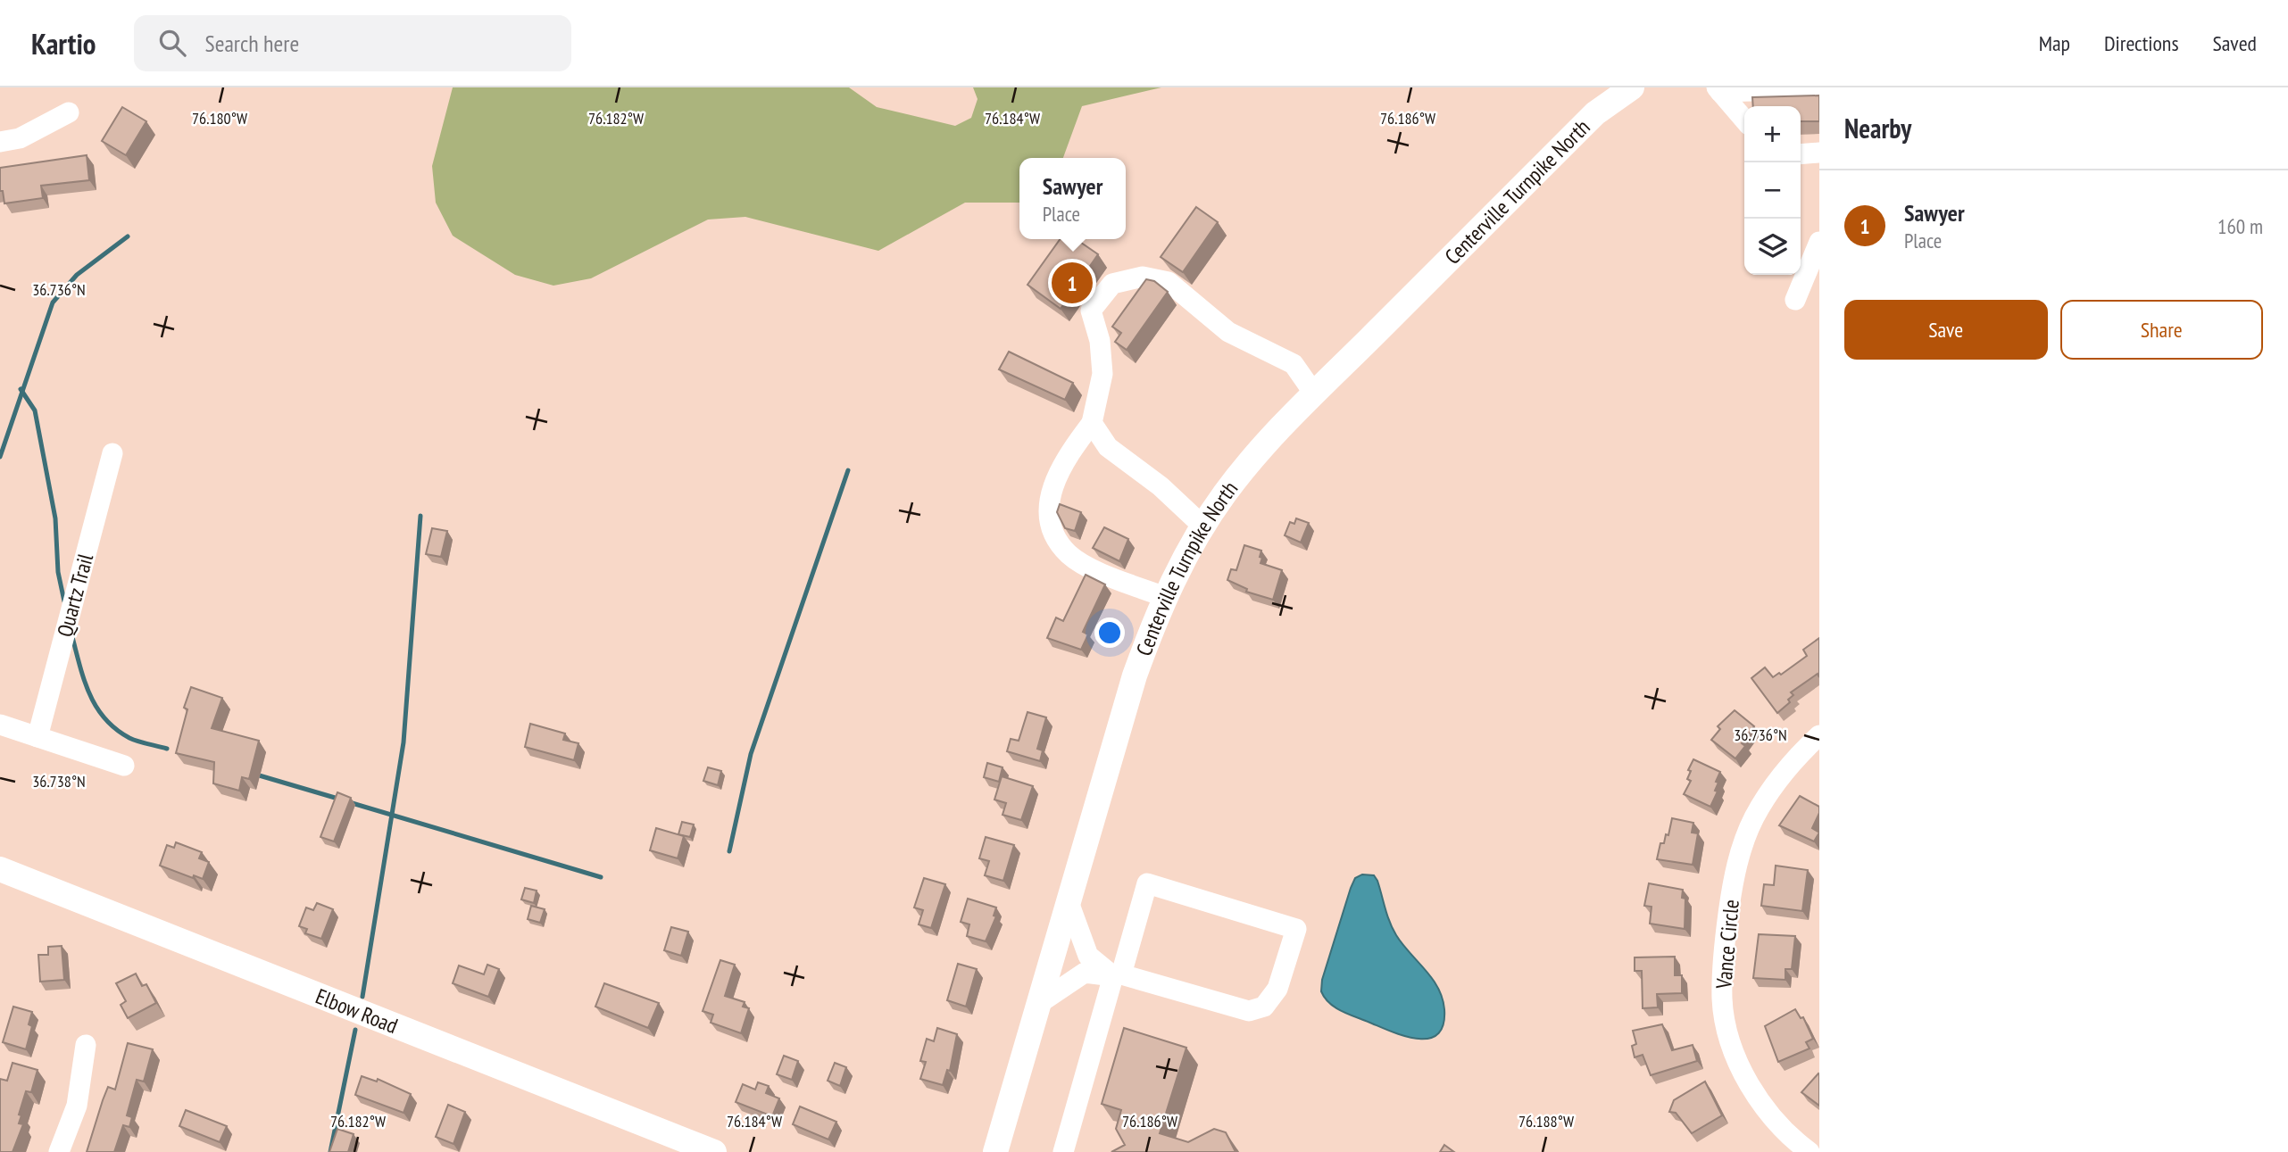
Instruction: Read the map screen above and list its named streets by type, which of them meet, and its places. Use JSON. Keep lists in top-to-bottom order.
{
  "streets": {
    "main road": ["Centerville Turnpike North", "Elbow Road"],
    "street": ["Quartz Trail", "Vance Circle"]
  },
  "page": {
    "header": "Kartio",
    "search": "Search here",
    "nav": ["Map", "Directions", "Saved"],
    "heading": "Nearby",
    "map_buttons": ["+", "−"],
    "popup": ["Sawyer", "Place"],
    "list": [
      {
        "mark": "1",
        "name": "Sawyer",
        "note": "Place",
        "value": "160 m"
      }
    ],
    "pins": "1",
    "buttons": ["Save", "Share"]
  },
  "coordinates": [
    "76.180°W",
    "76.182°W",
    "76.184°W",
    "76.186°W",
    "36.736°N",
    "36.738°N",
    "76.188°W"
  ]
}
